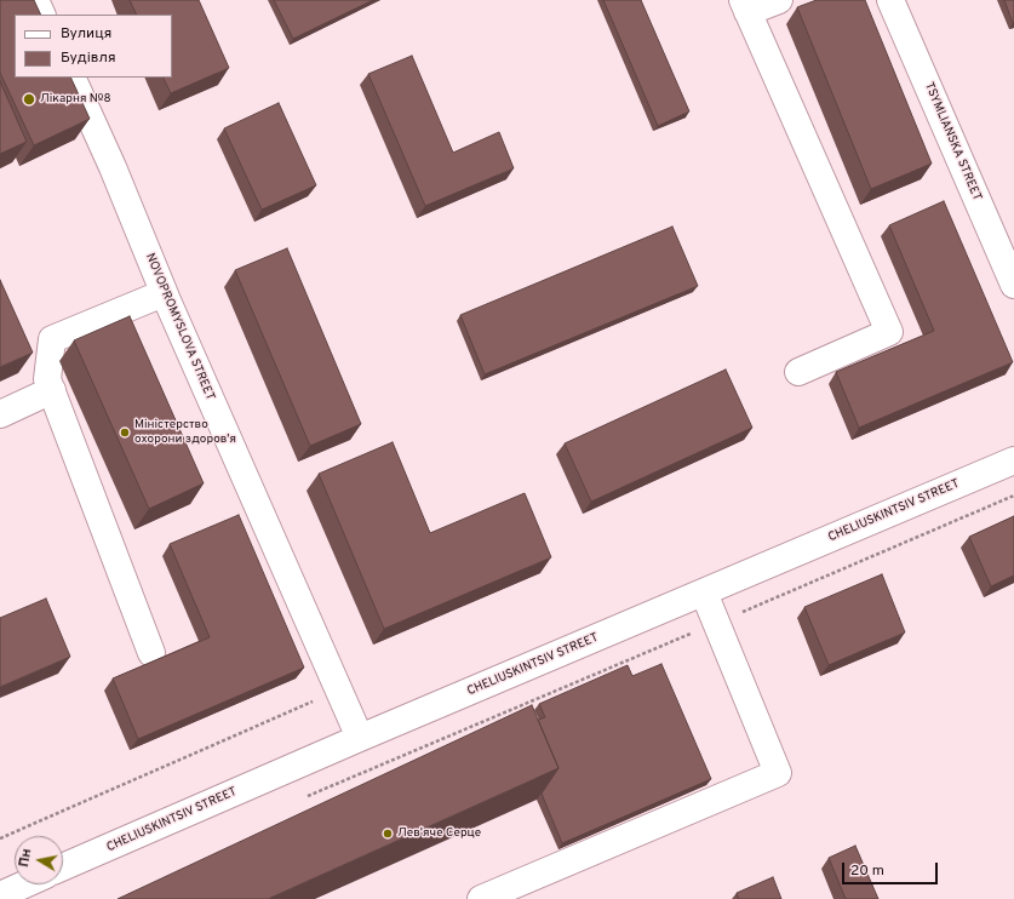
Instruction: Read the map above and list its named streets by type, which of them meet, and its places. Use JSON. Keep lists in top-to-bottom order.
{
  "streets": {
    "street": ["TSYMLIANSKA STREET", "NOVOPROMYSLOVA STREET", "CHELIUSKINTSIV STREET"]
  },
  "crossings": [
    ["NOVOPROMYSLOVA STREET", "CHELIUSKINTSIV STREET"]
  ],
  "places": ["Лікарня №8", "Міністерство охорони здоров'я", "Лев'яче Серце"],
  "legend": ["Вулиця", "Будівля"],
  "scale_bar": "20 m",
  "north": "left"
}
